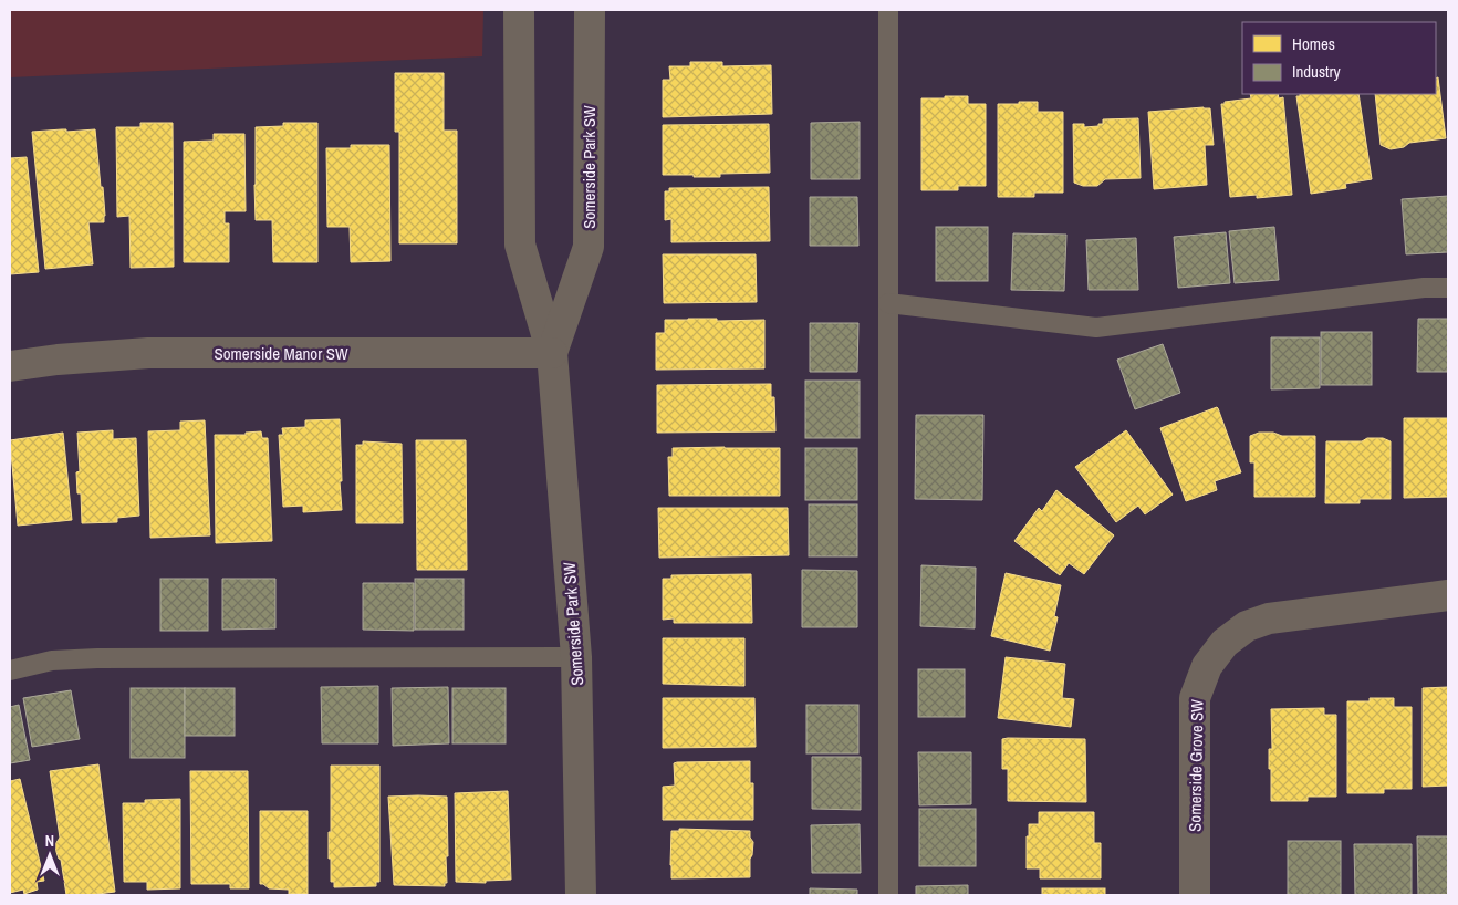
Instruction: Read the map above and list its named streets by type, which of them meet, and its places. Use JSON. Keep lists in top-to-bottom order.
{
  "streets": {
    "street": ["Somerside Park SW", "Somerside Manor SW", "Somerside Grove SW"]
  },
  "crossings": [
    ["Somerside Park SW", "Somerside Manor SW"]
  ],
  "legend": ["Homes", "Industry"],
  "north": "top"
}
